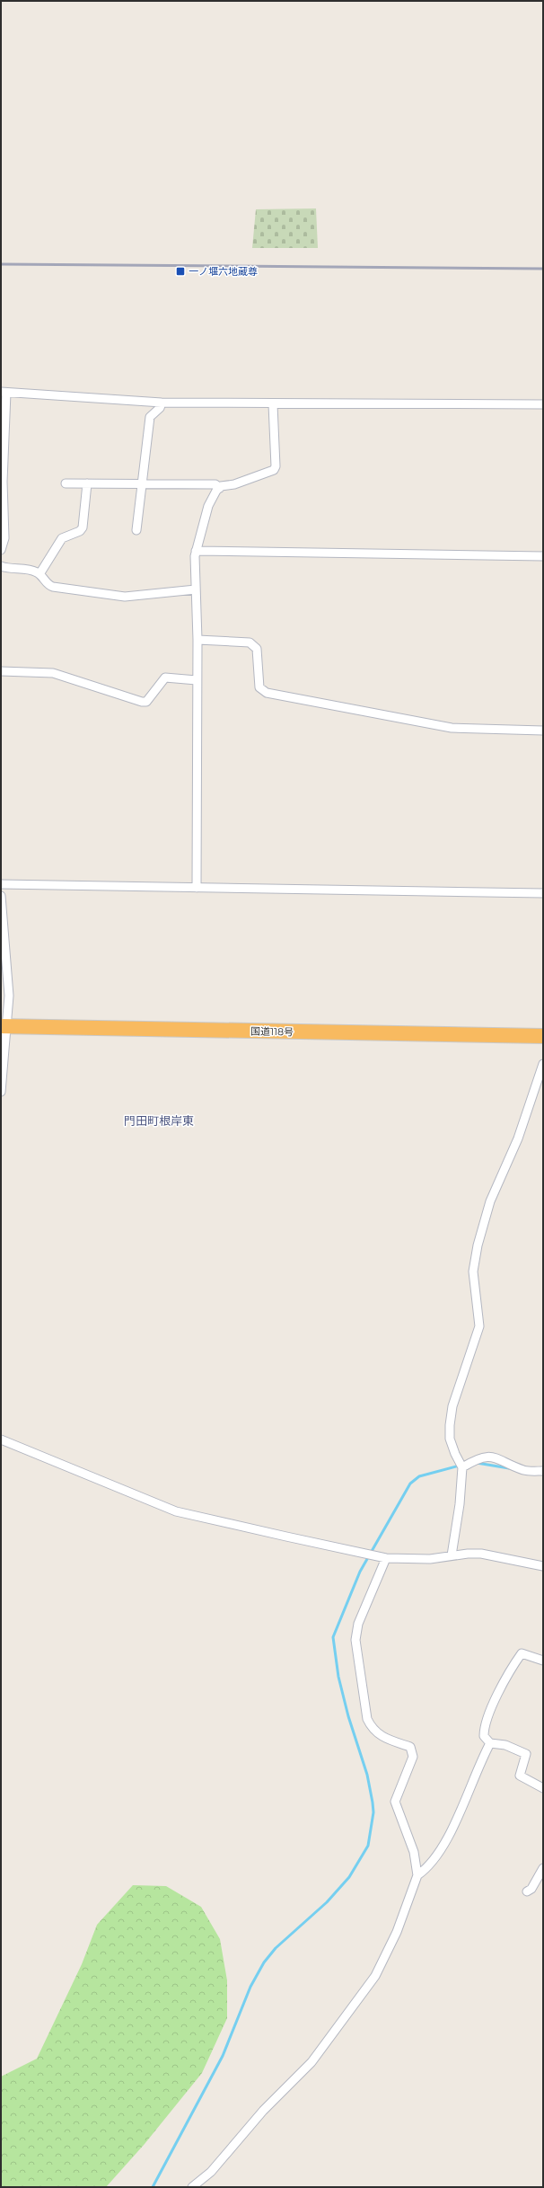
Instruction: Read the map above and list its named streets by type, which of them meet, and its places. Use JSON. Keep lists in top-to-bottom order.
{
  "streets": {
    "highway": ["国道118号"]
  },
  "districts": ["門田町根岸東"],
  "places": {
    "transit": ["一ノ堰六地蔵尊"]
  }
}
